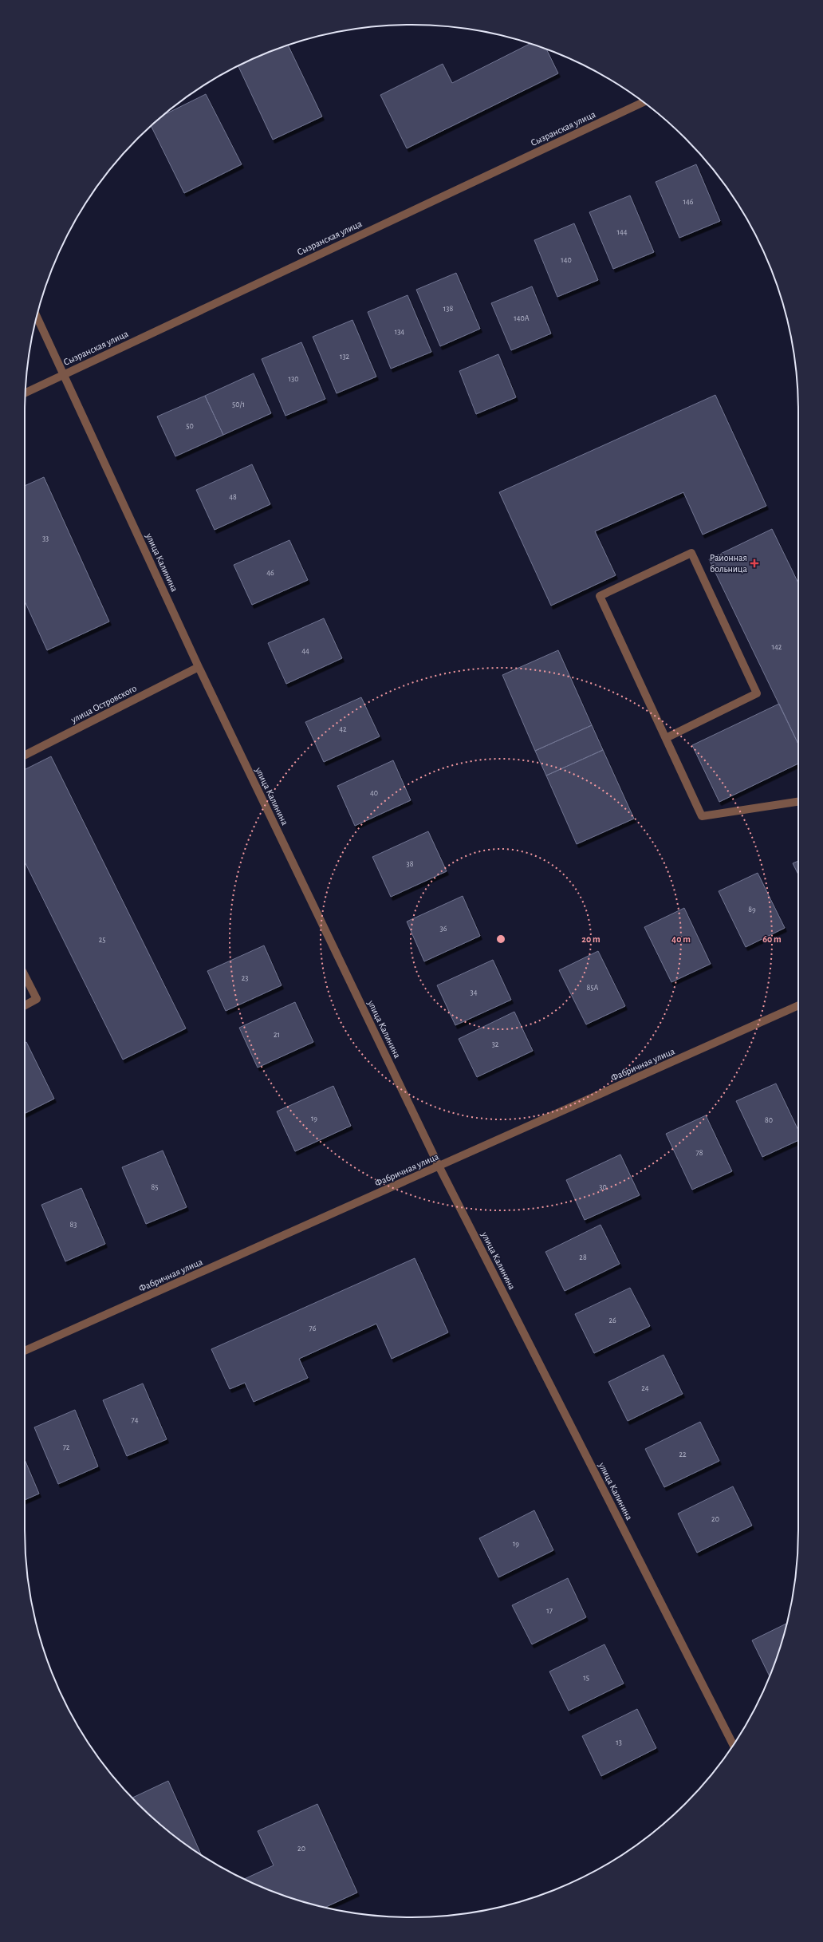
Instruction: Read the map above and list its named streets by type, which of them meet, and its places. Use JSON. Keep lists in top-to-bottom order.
{
  "streets": {
    "street": [
      "Сызранская улица",
      "улица Калинина",
      "улица Островского",
      "Фабричная улица"
    ]
  },
  "crossings": [
    ["Сызранская улица", "улица Калинина"],
    ["улица Калинина", "улица Островского"],
    ["улица Калинина", "Фабричная улица"]
  ],
  "places": {
    "health": ["Районная больница"]
  },
  "house_numbers": [
    "146",
    "144",
    "140",
    "138",
    "140А",
    "134",
    "132",
    "130",
    "50/1",
    "50",
    "48",
    "33",
    "46",
    "142",
    "44",
    "42",
    "40",
    "38",
    "89",
    "36",
    "25",
    "23",
    "85А",
    "34",
    "21",
    "32",
    "19",
    "80",
    "78",
    "85",
    "30",
    "83",
    "28",
    "26",
    "76",
    "24",
    "74",
    "72",
    "22",
    "20",
    "19",
    "17",
    "15",
    "13",
    "20"
  ],
  "rings": ["20 m", "40 m", "60 m"]
}
